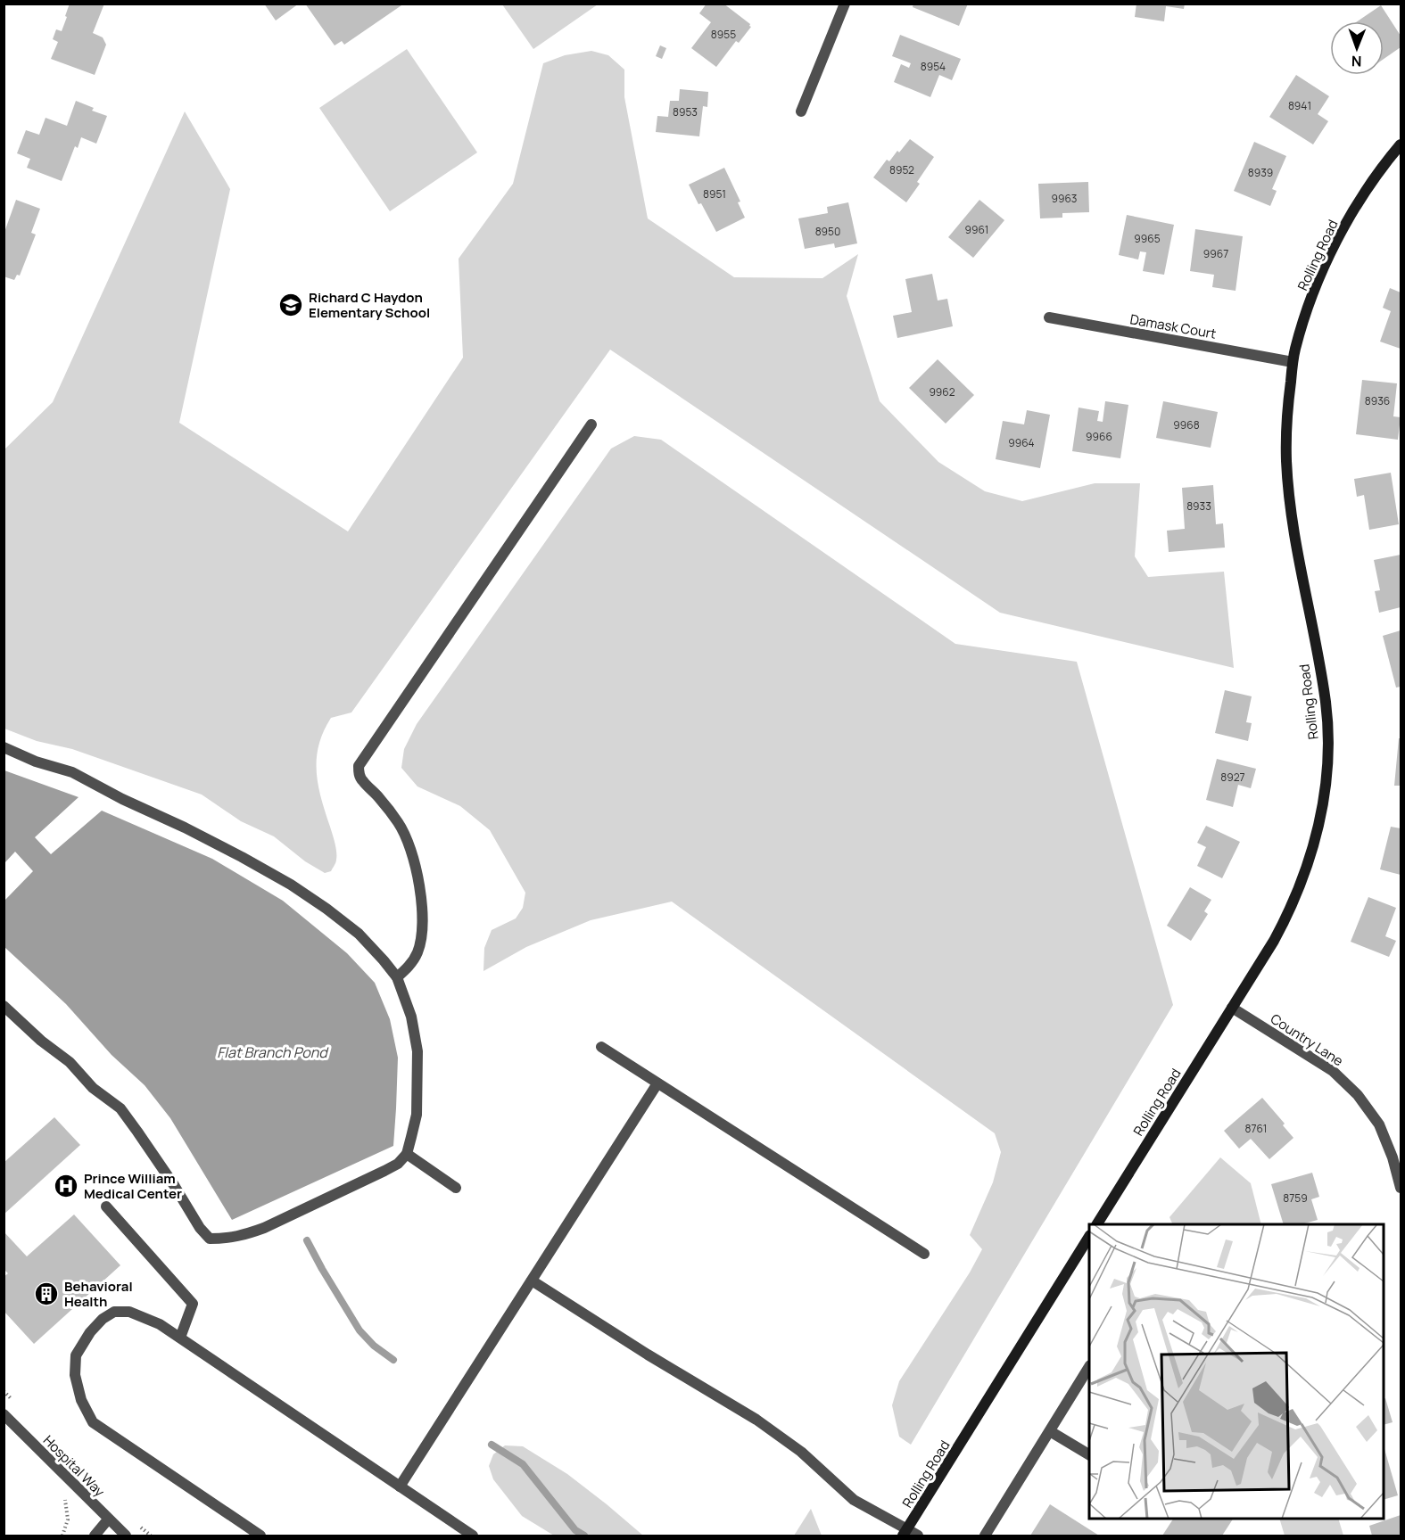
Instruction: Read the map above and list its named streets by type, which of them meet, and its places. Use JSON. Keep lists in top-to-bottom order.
{
  "streets": {
    "street": [
      "Rolling Road",
      "Damask Court",
      "Country Lane",
      "Hospital Way"
    ]
  },
  "crossings": [
    ["Rolling Road", "Damask Court"],
    ["Rolling Road", "Country Lane"]
  ],
  "water": ["Flat Branch Pond"],
  "places": {
    "school or university": ["Richard C Haydon Elementary School"],
    "hospital": ["Prince William Medical Center"],
    "building": ["Behavioral Health"]
  },
  "house_numbers": [
    "8955",
    "8954",
    "8941",
    "8953",
    "8952",
    "8939",
    "8951",
    "9963",
    "9961",
    "8950",
    "9965",
    "9967",
    "9962",
    "8936",
    "9968",
    "9966",
    "9964",
    "8933",
    "8927",
    "8761",
    "8759"
  ],
  "north": "bottom"
}
